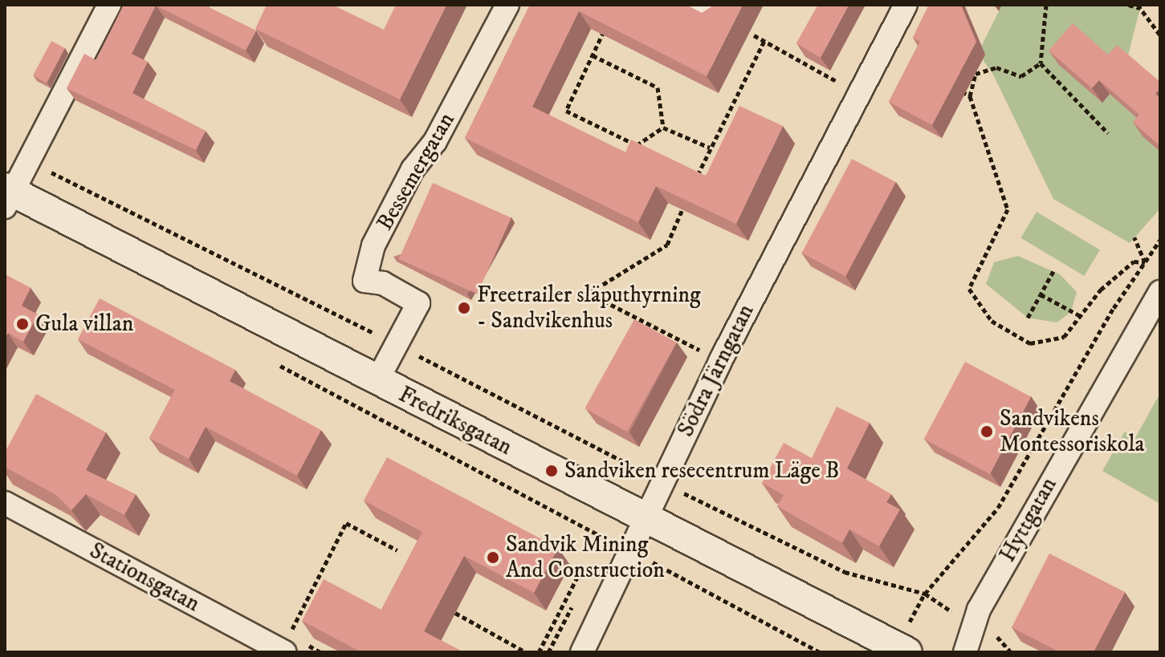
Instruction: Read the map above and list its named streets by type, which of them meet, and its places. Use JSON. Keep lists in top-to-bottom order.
{
  "streets": {
    "street": [
      "Bessemergatan",
      "Södra Järngatan",
      "Fredriksgatan",
      "Hyttgatan",
      "Stationsgatan"
    ]
  },
  "crossings": [
    ["Bessemergatan", "Fredriksgatan"],
    ["Södra Järngatan", "Fredriksgatan"]
  ],
  "places": [
    "Freetrailer släputhyrning - Sandvikenhus",
    "Gula villan",
    "Sandvikens Montessoriskola",
    "Sandviken resecentrum Läge B",
    "Sandvik Mining And Construction"
  ]
}
